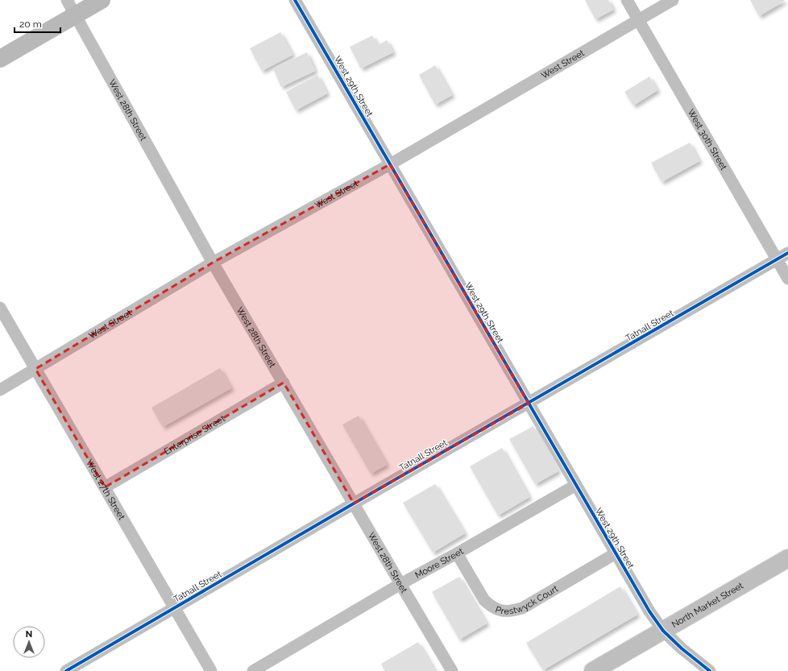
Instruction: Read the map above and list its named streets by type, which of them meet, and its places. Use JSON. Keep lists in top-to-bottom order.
{
  "streets": {
    "main road": ["North Market Street"],
    "street": [
      "West Street",
      "West 29th Street",
      "West 28th Street",
      "West 30th Street",
      "Tatnall Street",
      "Enterprise Street",
      "West 27th Street",
      "Moore Street",
      "Prestwyck Court"
    ]
  },
  "crossings": [
    ["West Street", "West 29th Street"],
    ["West Street", "West 28th Street"],
    ["West Street", "West 30th Street"],
    ["West Street", "West 27th Street"],
    ["West 29th Street", "Tatnall Street"],
    ["West 29th Street", "Moore Street"],
    ["West 29th Street", "Prestwyck Court"],
    ["West 29th Street", "North Market Street"],
    ["West 28th Street", "Tatnall Street"],
    ["West 28th Street", "Enterprise Street"],
    ["West 28th Street", "Moore Street"],
    ["West 30th Street", "Tatnall Street"],
    ["Tatnall Street", "West 27th Street"],
    ["Enterprise Street", "West 27th Street"],
    ["Moore Street", "Prestwyck Court"]
  ],
  "scale_bar": "20 m",
  "north": "top"
}
